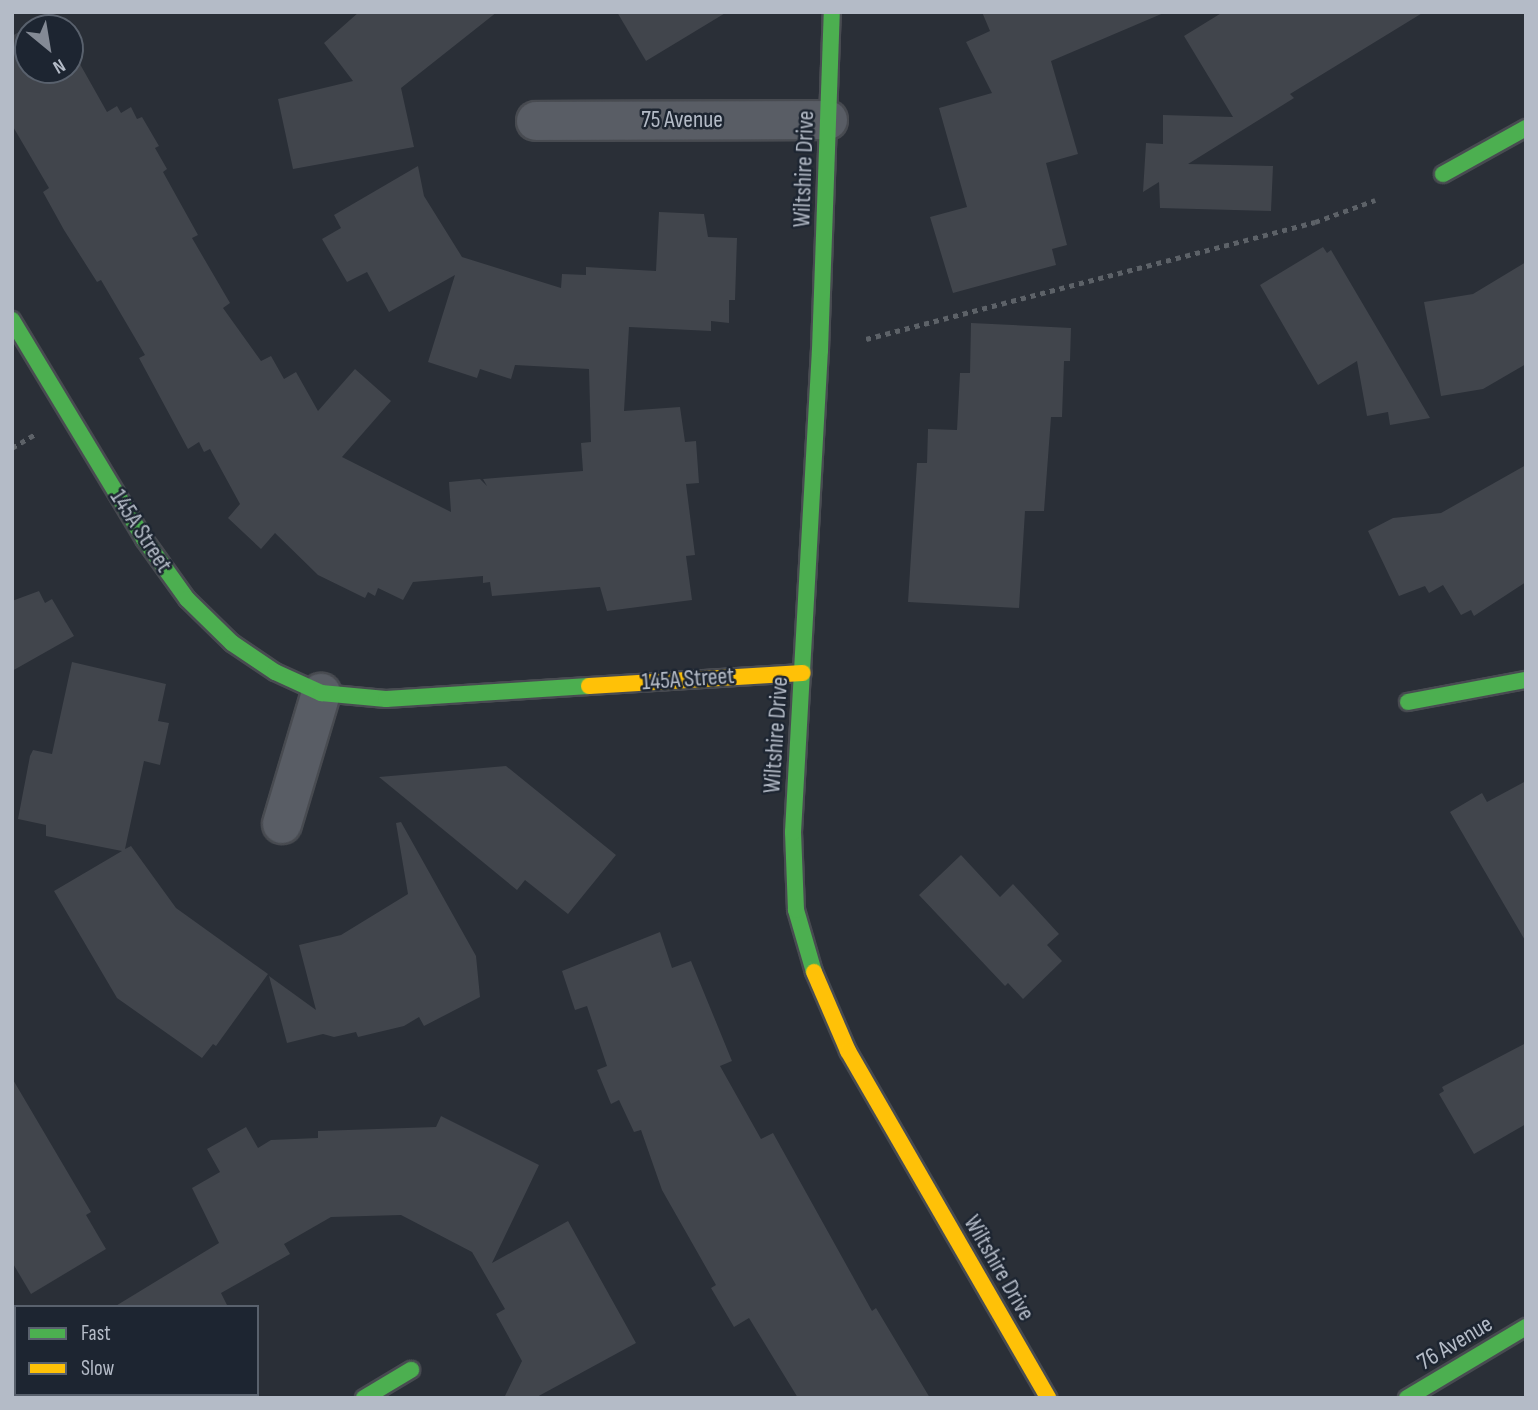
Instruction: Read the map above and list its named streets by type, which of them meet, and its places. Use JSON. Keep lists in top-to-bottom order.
{
  "streets": {
    "street": [
      "75 Avenue",
      "Wiltshire Drive",
      "145A Street",
      "76 Avenue"
    ]
  },
  "crossings": [
    ["75 Avenue", "Wiltshire Drive"],
    ["Wiltshire Drive", "145A Street"]
  ],
  "legend": ["Fast", "Slow"],
  "north": "bottom right"
}
